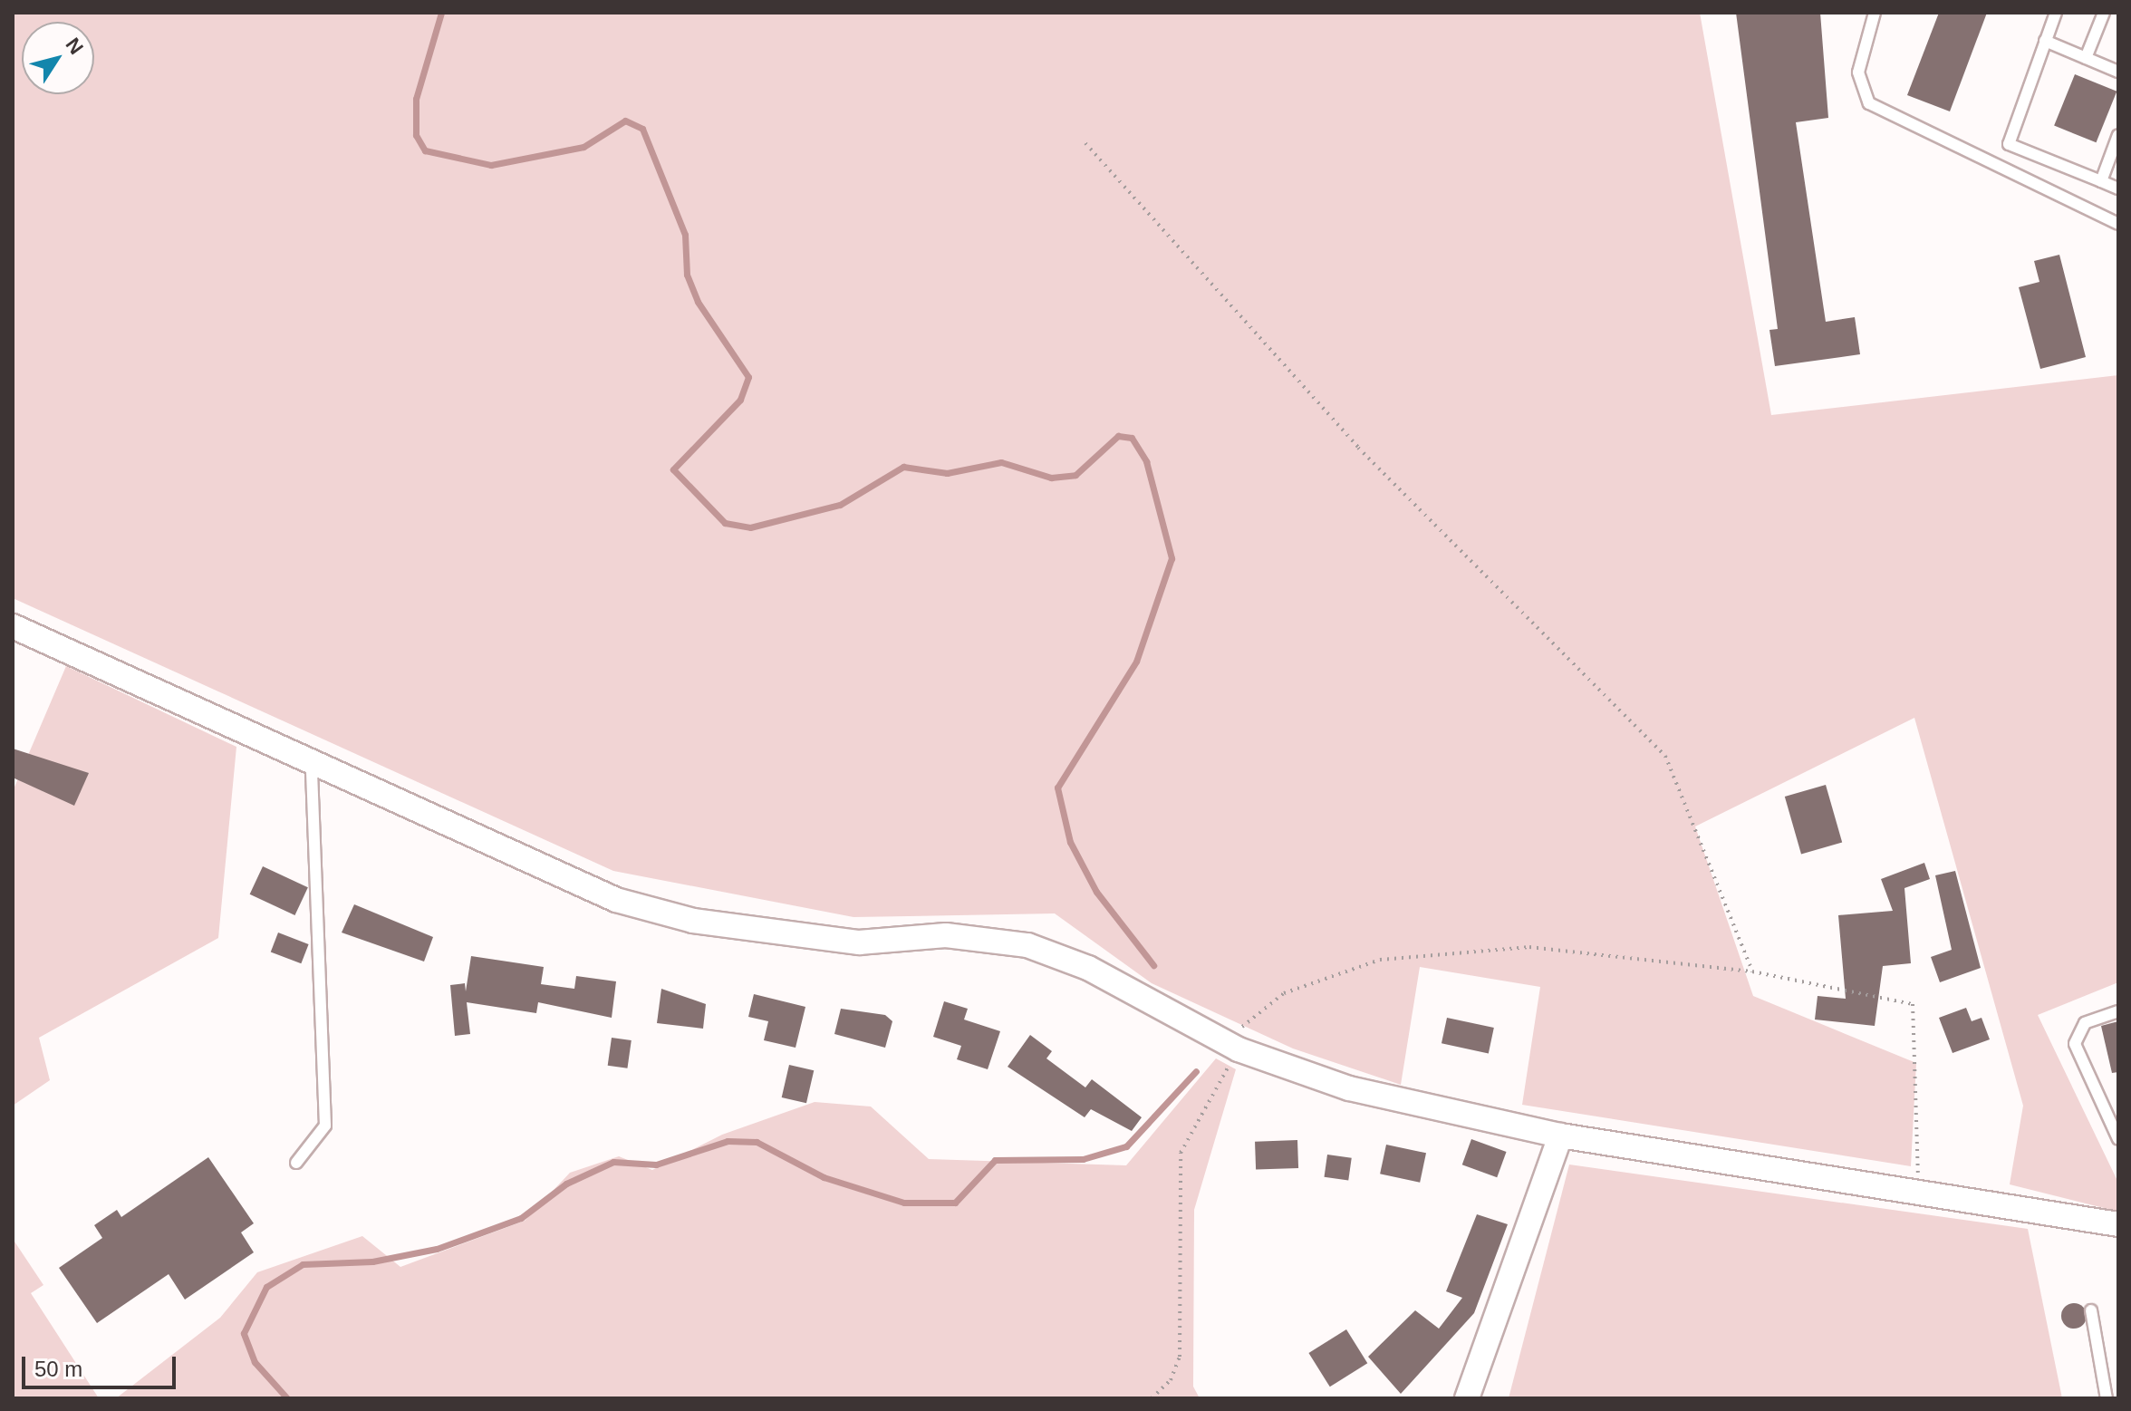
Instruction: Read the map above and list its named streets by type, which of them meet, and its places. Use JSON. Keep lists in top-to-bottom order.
{
  "scale_bar": "50 m",
  "north": "top right"
}
